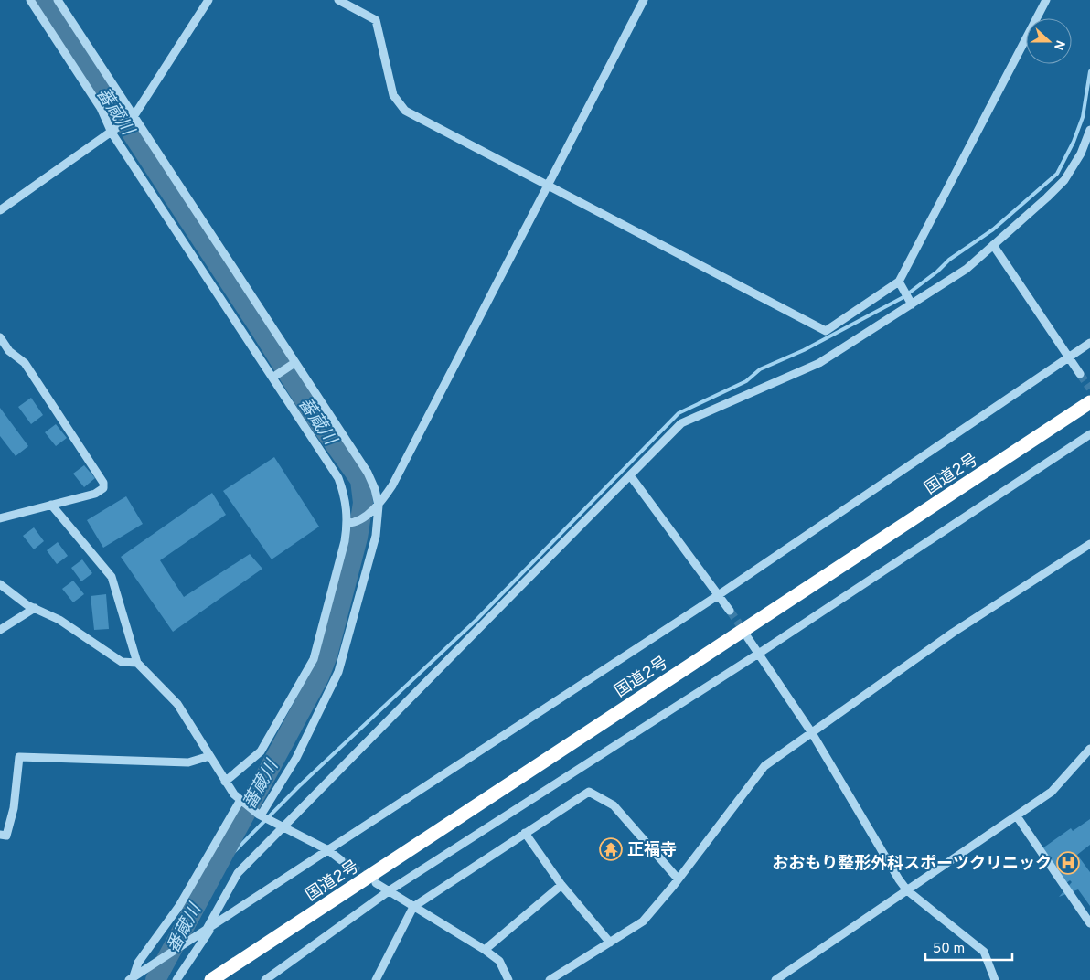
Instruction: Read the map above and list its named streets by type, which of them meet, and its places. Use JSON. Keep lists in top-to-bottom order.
{
  "streets": {
    "highway": ["国道2号"]
  },
  "water": ["蕃蔵川", "番蔵川"],
  "places": {
    "temple": ["正福寺"],
    "hospital": ["おおもり整形外科スポーツクリニック"]
  },
  "scale_bar": "50 m",
  "north": "right"
}
